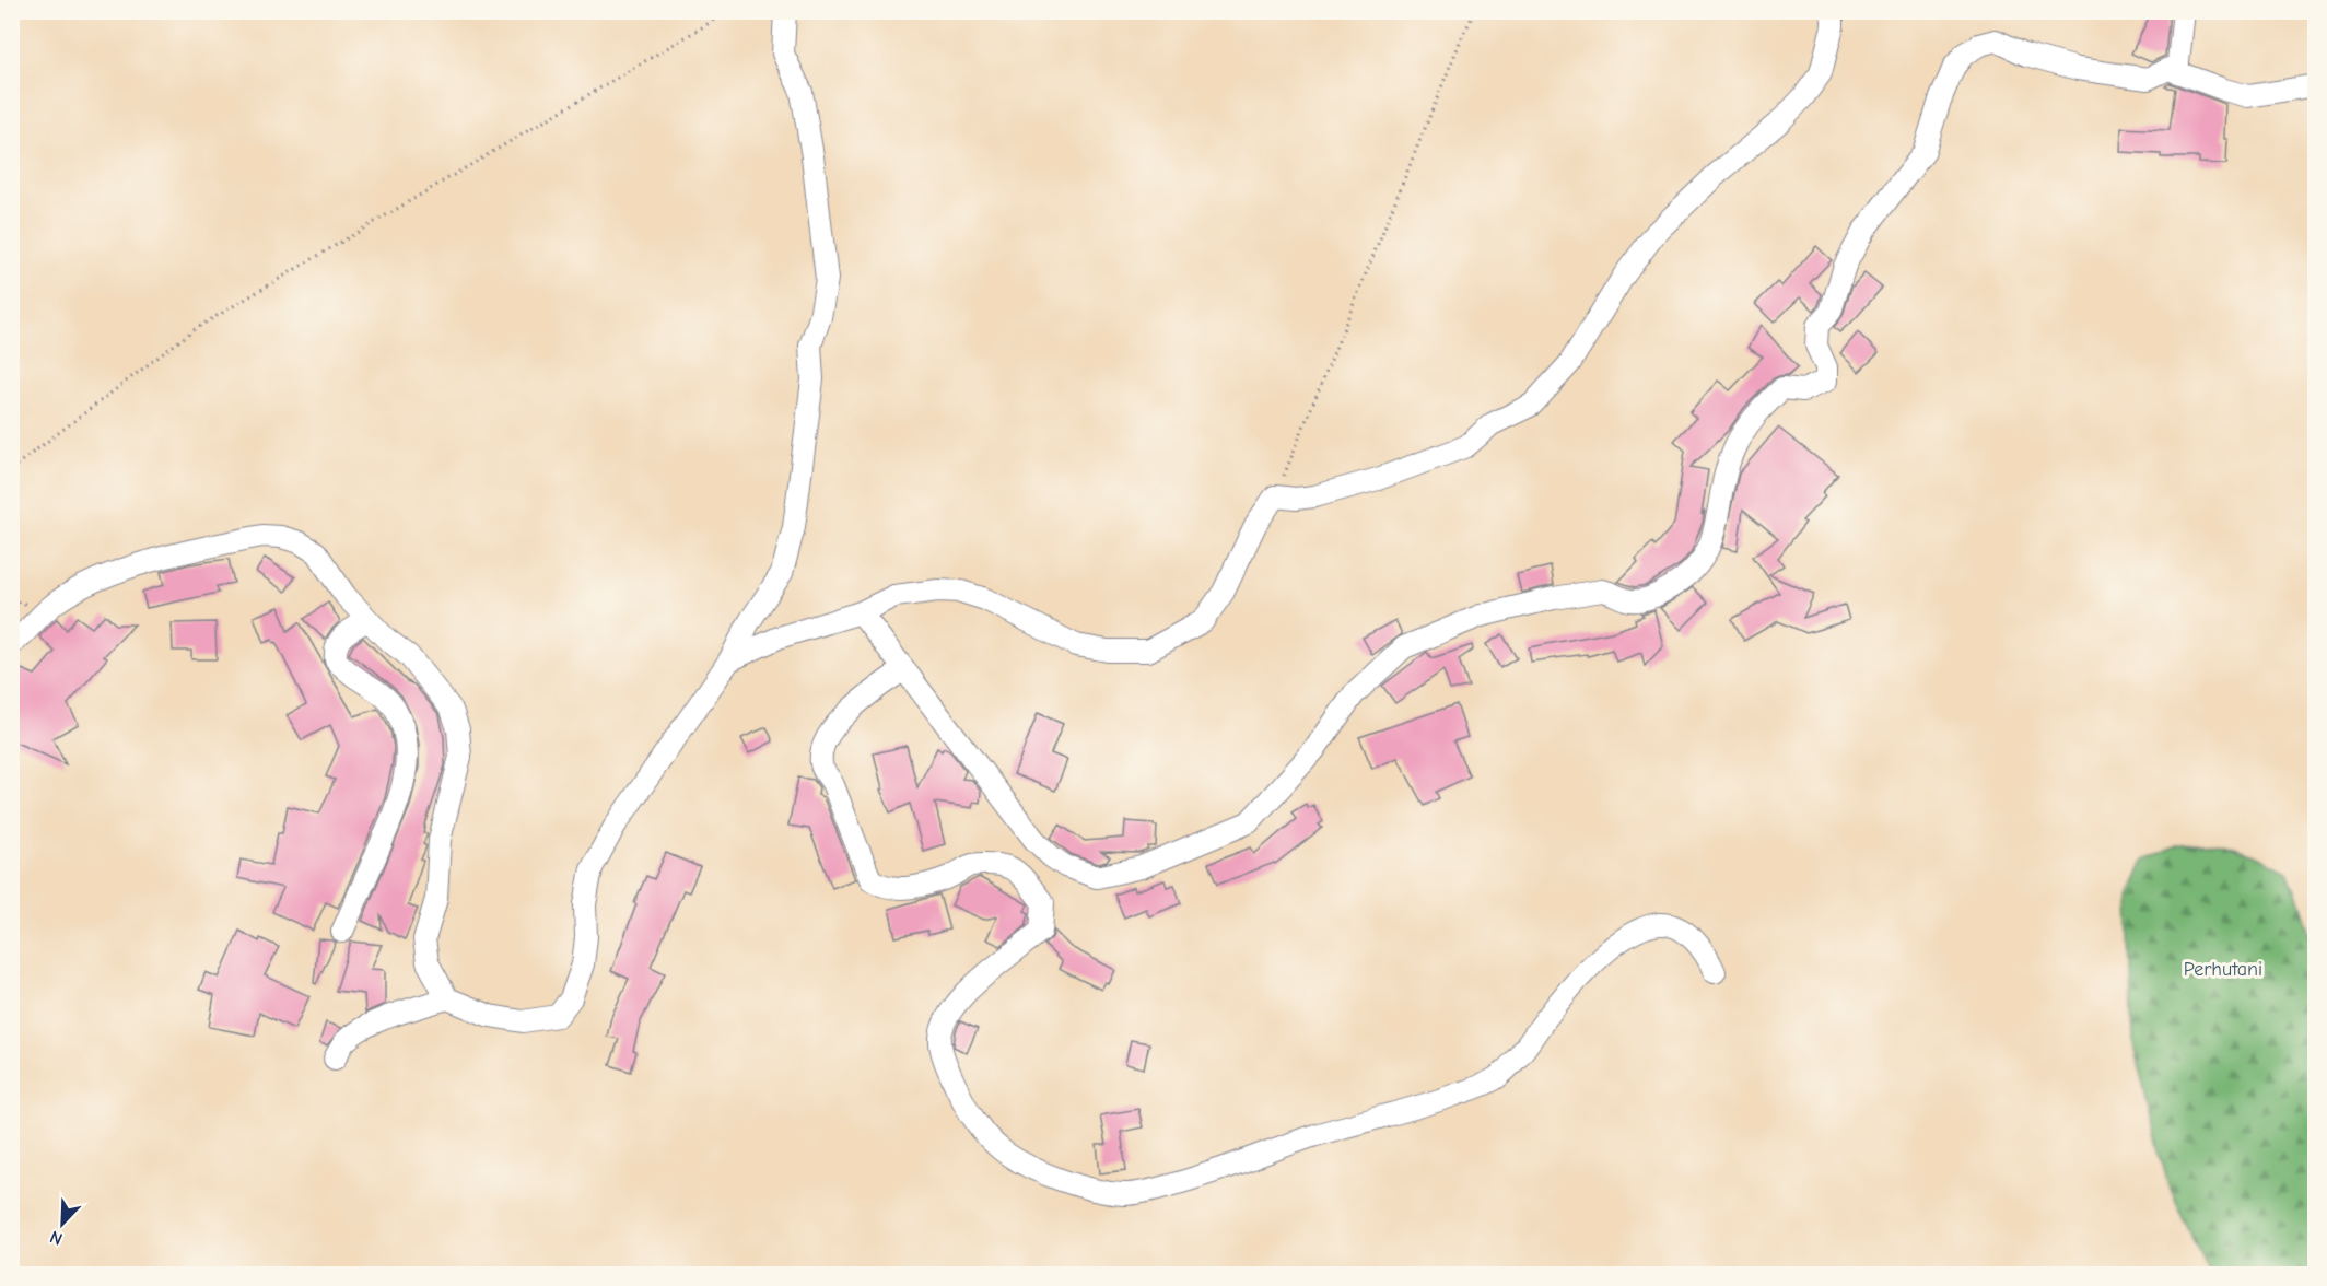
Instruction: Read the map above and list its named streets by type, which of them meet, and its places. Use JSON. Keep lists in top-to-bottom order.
{
  "parks": ["Perhutani"],
  "north": "bottom left"
}
